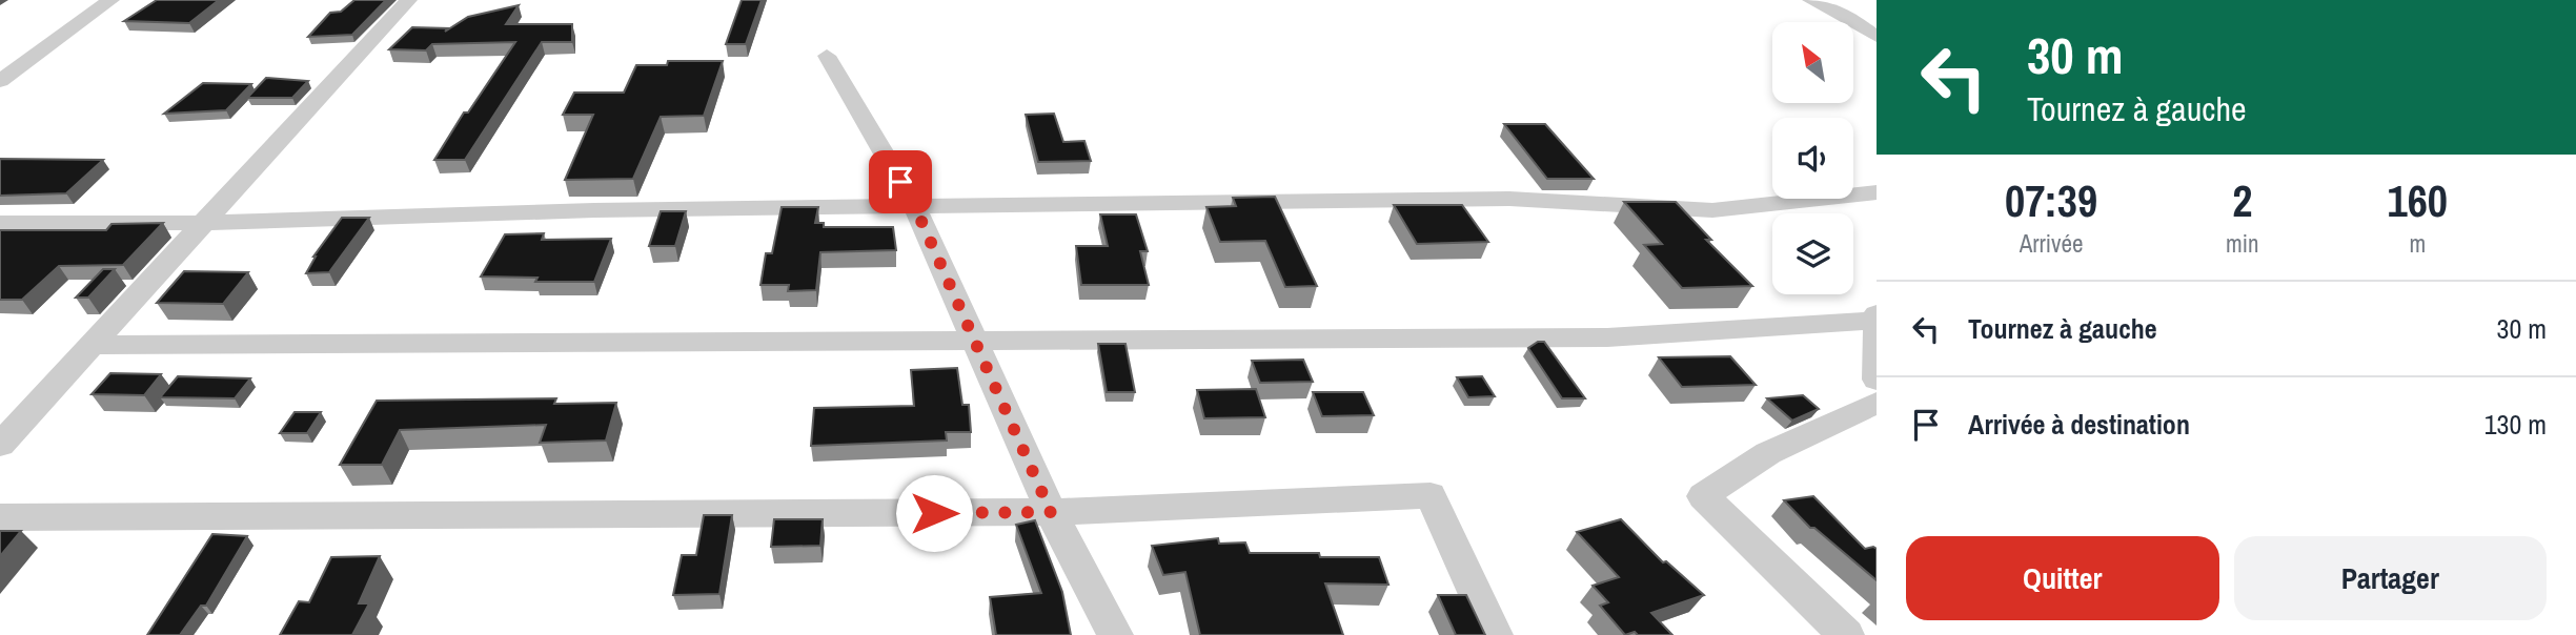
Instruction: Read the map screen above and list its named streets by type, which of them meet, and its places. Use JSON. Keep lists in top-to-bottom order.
{
  "north": "top left",
  "page": {
    "turn": ["30 m", "Tournez à gauche"],
    "eta": [
      "07:39",
      "Arrivée",
      "2",
      "min",
      "160",
      "m"
    ],
    "list": [
      {
        "name": "Tournez à gauche",
        "value": "30 m"
      },
      {
        "name": "Arrivée à destination",
        "value": "130 m"
      }
    ],
    "buttons": ["Quitter", "Partager"]
  }
}
